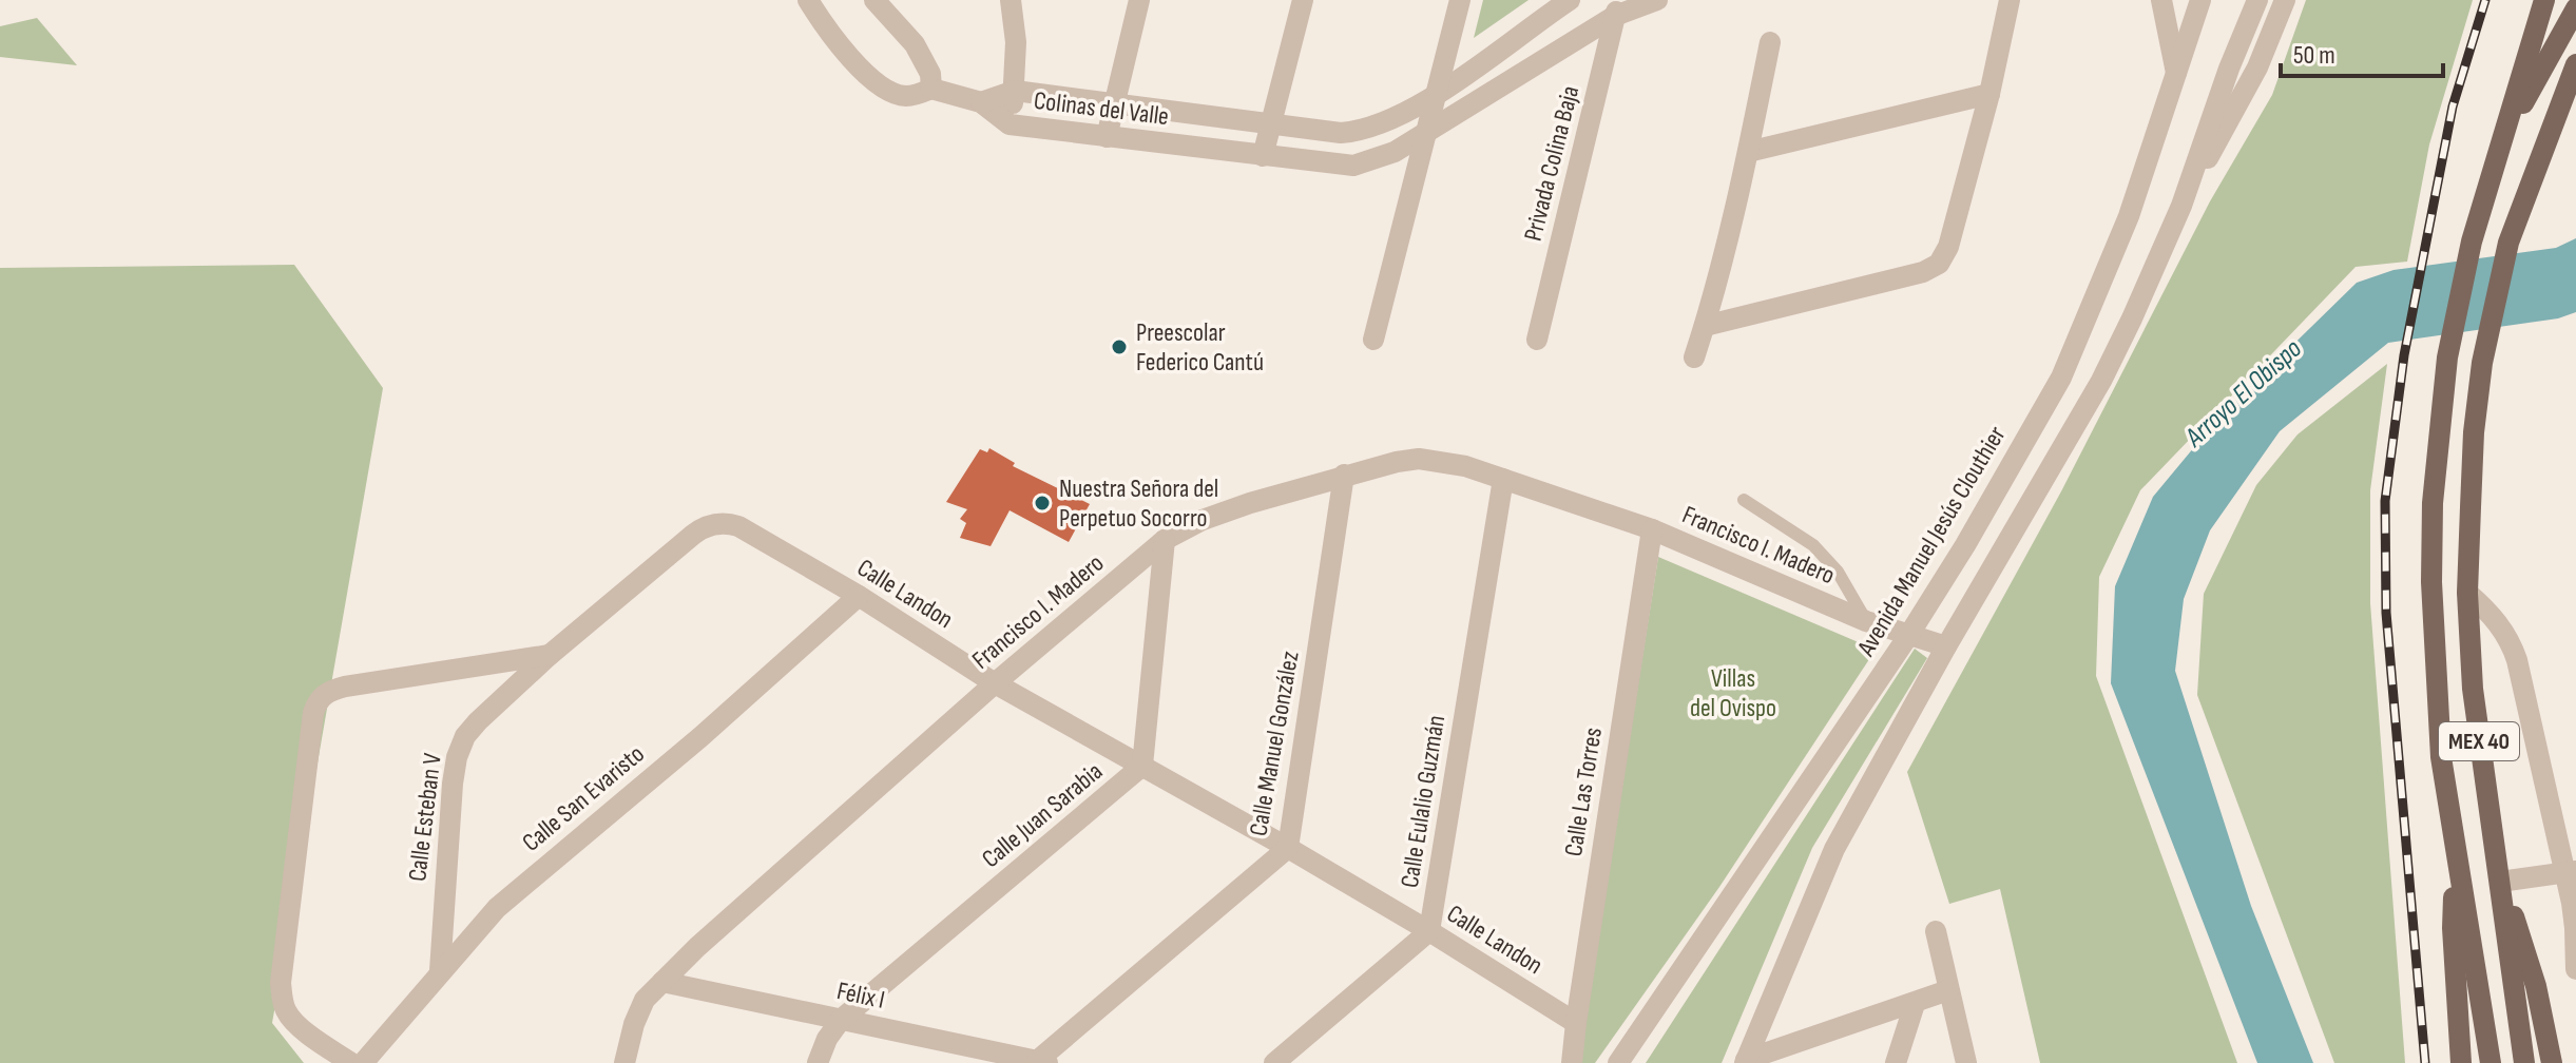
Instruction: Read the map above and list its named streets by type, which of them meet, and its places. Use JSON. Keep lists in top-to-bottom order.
{
  "streets": {
    "main road": ["MEX 40"],
    "street": [
      "Colinas del Valle",
      "Privada Colina Baja",
      "Avenida Manuel Jesús Clouthier",
      "Francisco I. Madero",
      "Calle Landon",
      "Calle Manuel González",
      "Calle Las Torres",
      "Calle San Evaristo",
      "Calle Eulalio Guzmán",
      "Calle Juan Sarabia",
      "Calle Esteban V",
      "Félix I"
    ]
  },
  "crossings": [
    ["Colinas del Valle", "Privada Colina Baja"],
    ["Avenida Manuel Jesús Clouthier", "Francisco I. Madero"],
    ["Francisco I. Madero", "Calle Landon"],
    ["Francisco I. Madero", "Calle Manuel González"],
    ["Francisco I. Madero", "Calle Las Torres"],
    ["Francisco I. Madero", "Calle Eulalio Guzmán"],
    ["Francisco I. Madero", "Calle Juan Sarabia"],
    ["Francisco I. Madero", "Félix I"],
    ["Calle Landon", "Calle Manuel González"],
    ["Calle Landon", "Calle Las Torres"],
    ["Calle Landon", "Calle San Evaristo"],
    ["Calle Landon", "Calle Eulalio Guzmán"],
    ["Calle Landon", "Calle Juan Sarabia"],
    ["Calle Landon", "Calle Esteban V"],
    ["Calle Manuel González", "Félix I"],
    ["Calle San Evaristo", "Calle Esteban V"],
    ["Calle Juan Sarabia", "Félix I"]
  ],
  "water": ["Arroyo El Obispo"],
  "parks": ["Villas del Ovispo"],
  "places": ["Preescolar Federico Cantú", "Nuestra Señora del Perpetuo Socorro"],
  "scale_bar": "50 m"
}
